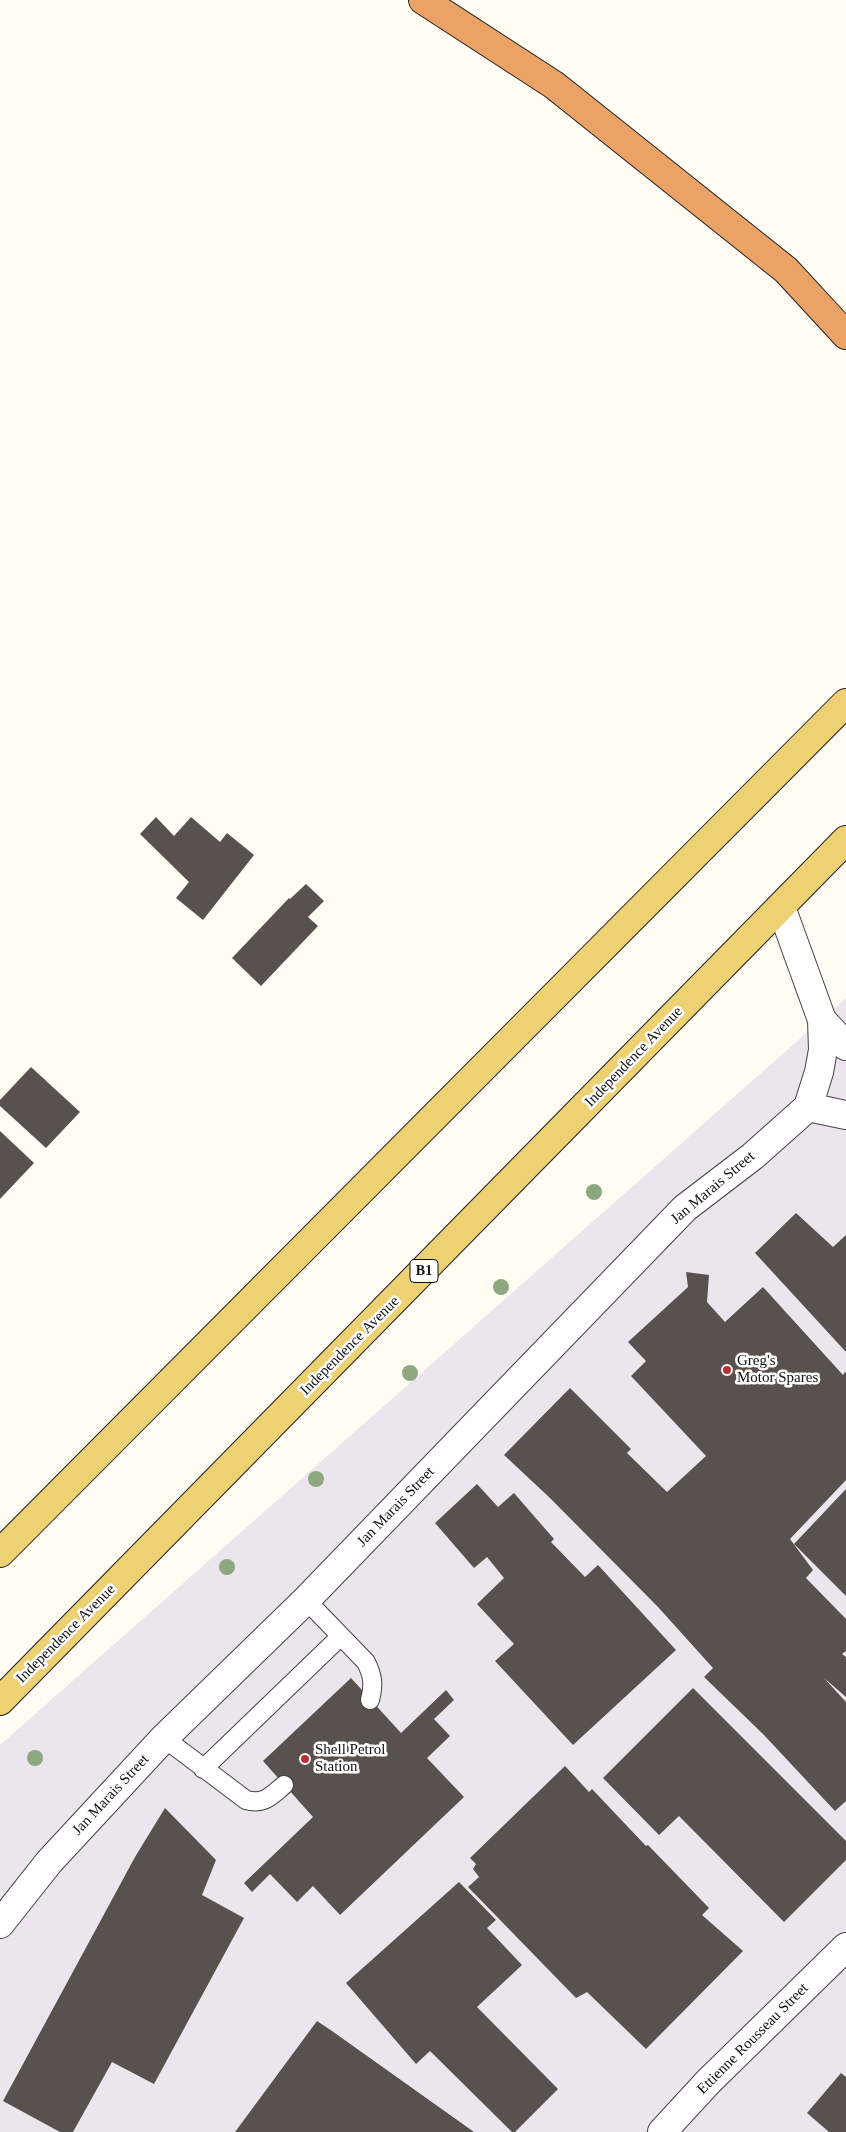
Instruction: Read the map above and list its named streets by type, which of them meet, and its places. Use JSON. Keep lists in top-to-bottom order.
{
  "streets": {
    "main road": ["Independence Avenue", "B1"],
    "street": ["Jan Marais Street", "Ettienne Rousseau Street"]
  },
  "places": ["Greg's Motor Spares", "Shell Petrol Station"]
}
